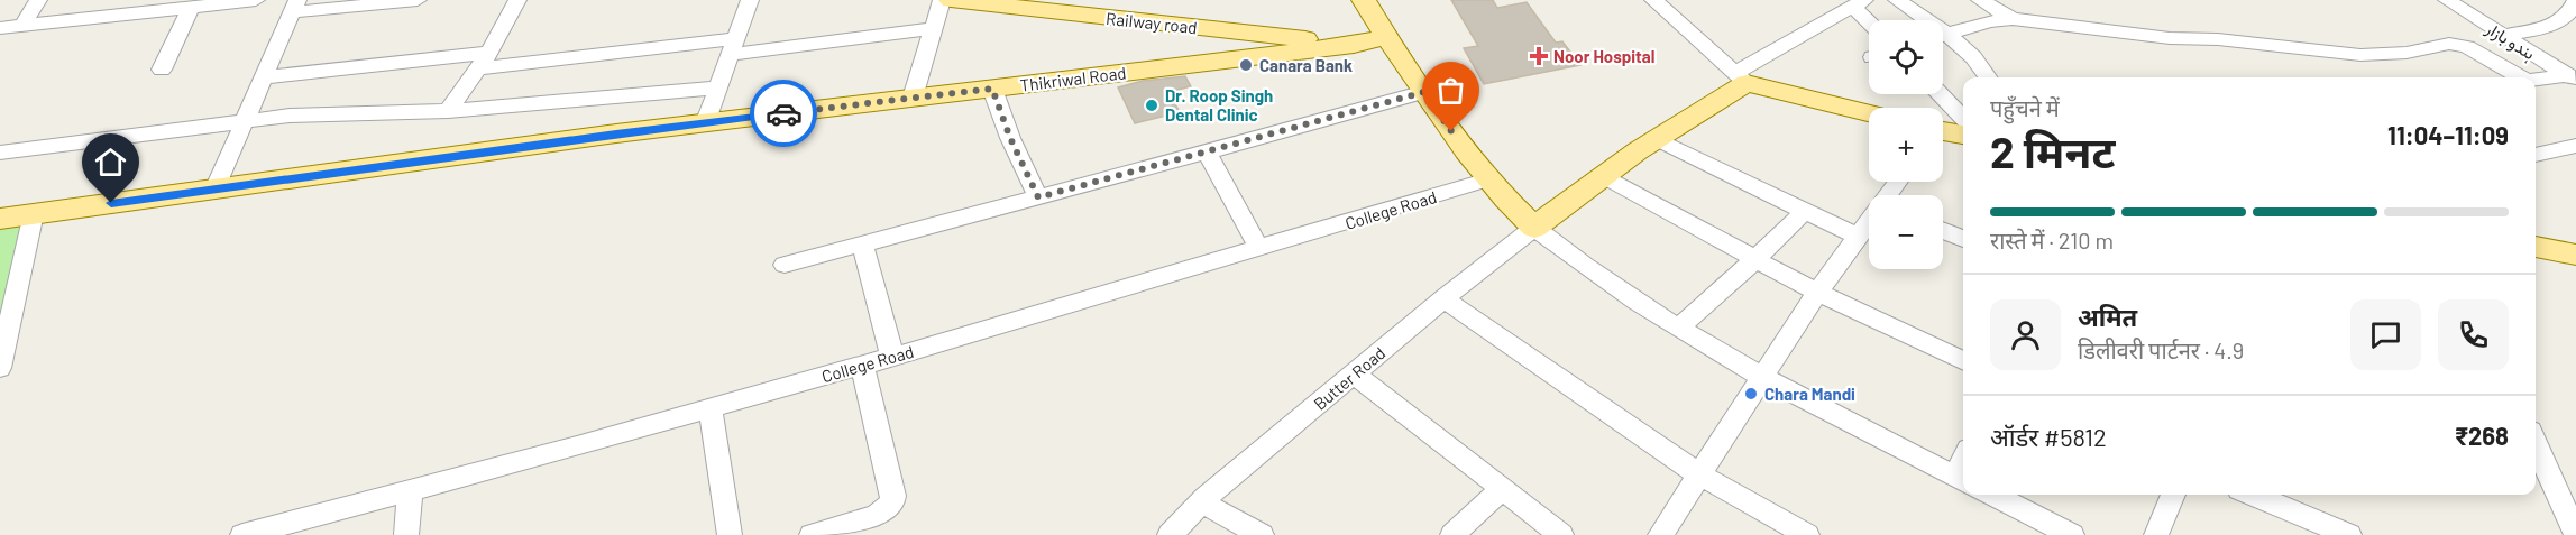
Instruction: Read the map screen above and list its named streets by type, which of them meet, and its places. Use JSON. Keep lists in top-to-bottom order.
{
  "streets": {
    "main road": ["Railway road", "Thikriwal Road"],
    "street": ["ہندو بازار", "College Road", "Butter Road"]
  },
  "crossings": [
    ["Railway road", "Thikriwal Road"]
  ],
  "places": {
    "health": ["Noor Hospital"],
    "other": ["Canara Bank", "Dr. Roop Singh Dental Clinic", "Chara Mandi"]
  },
  "page": {
    "map_buttons": ["+", "−"],
    "heading": ["2 मिनट", "पहुँचने में", "11:04–11:09"],
    "panel": [
      "अमित",
      "डिलीवरी पार्टनर · 4.9",
      "ऑर्डर #5812",
      "₹268"
    ],
    "bar": "रास्ते में · 210 m"
  }
}
